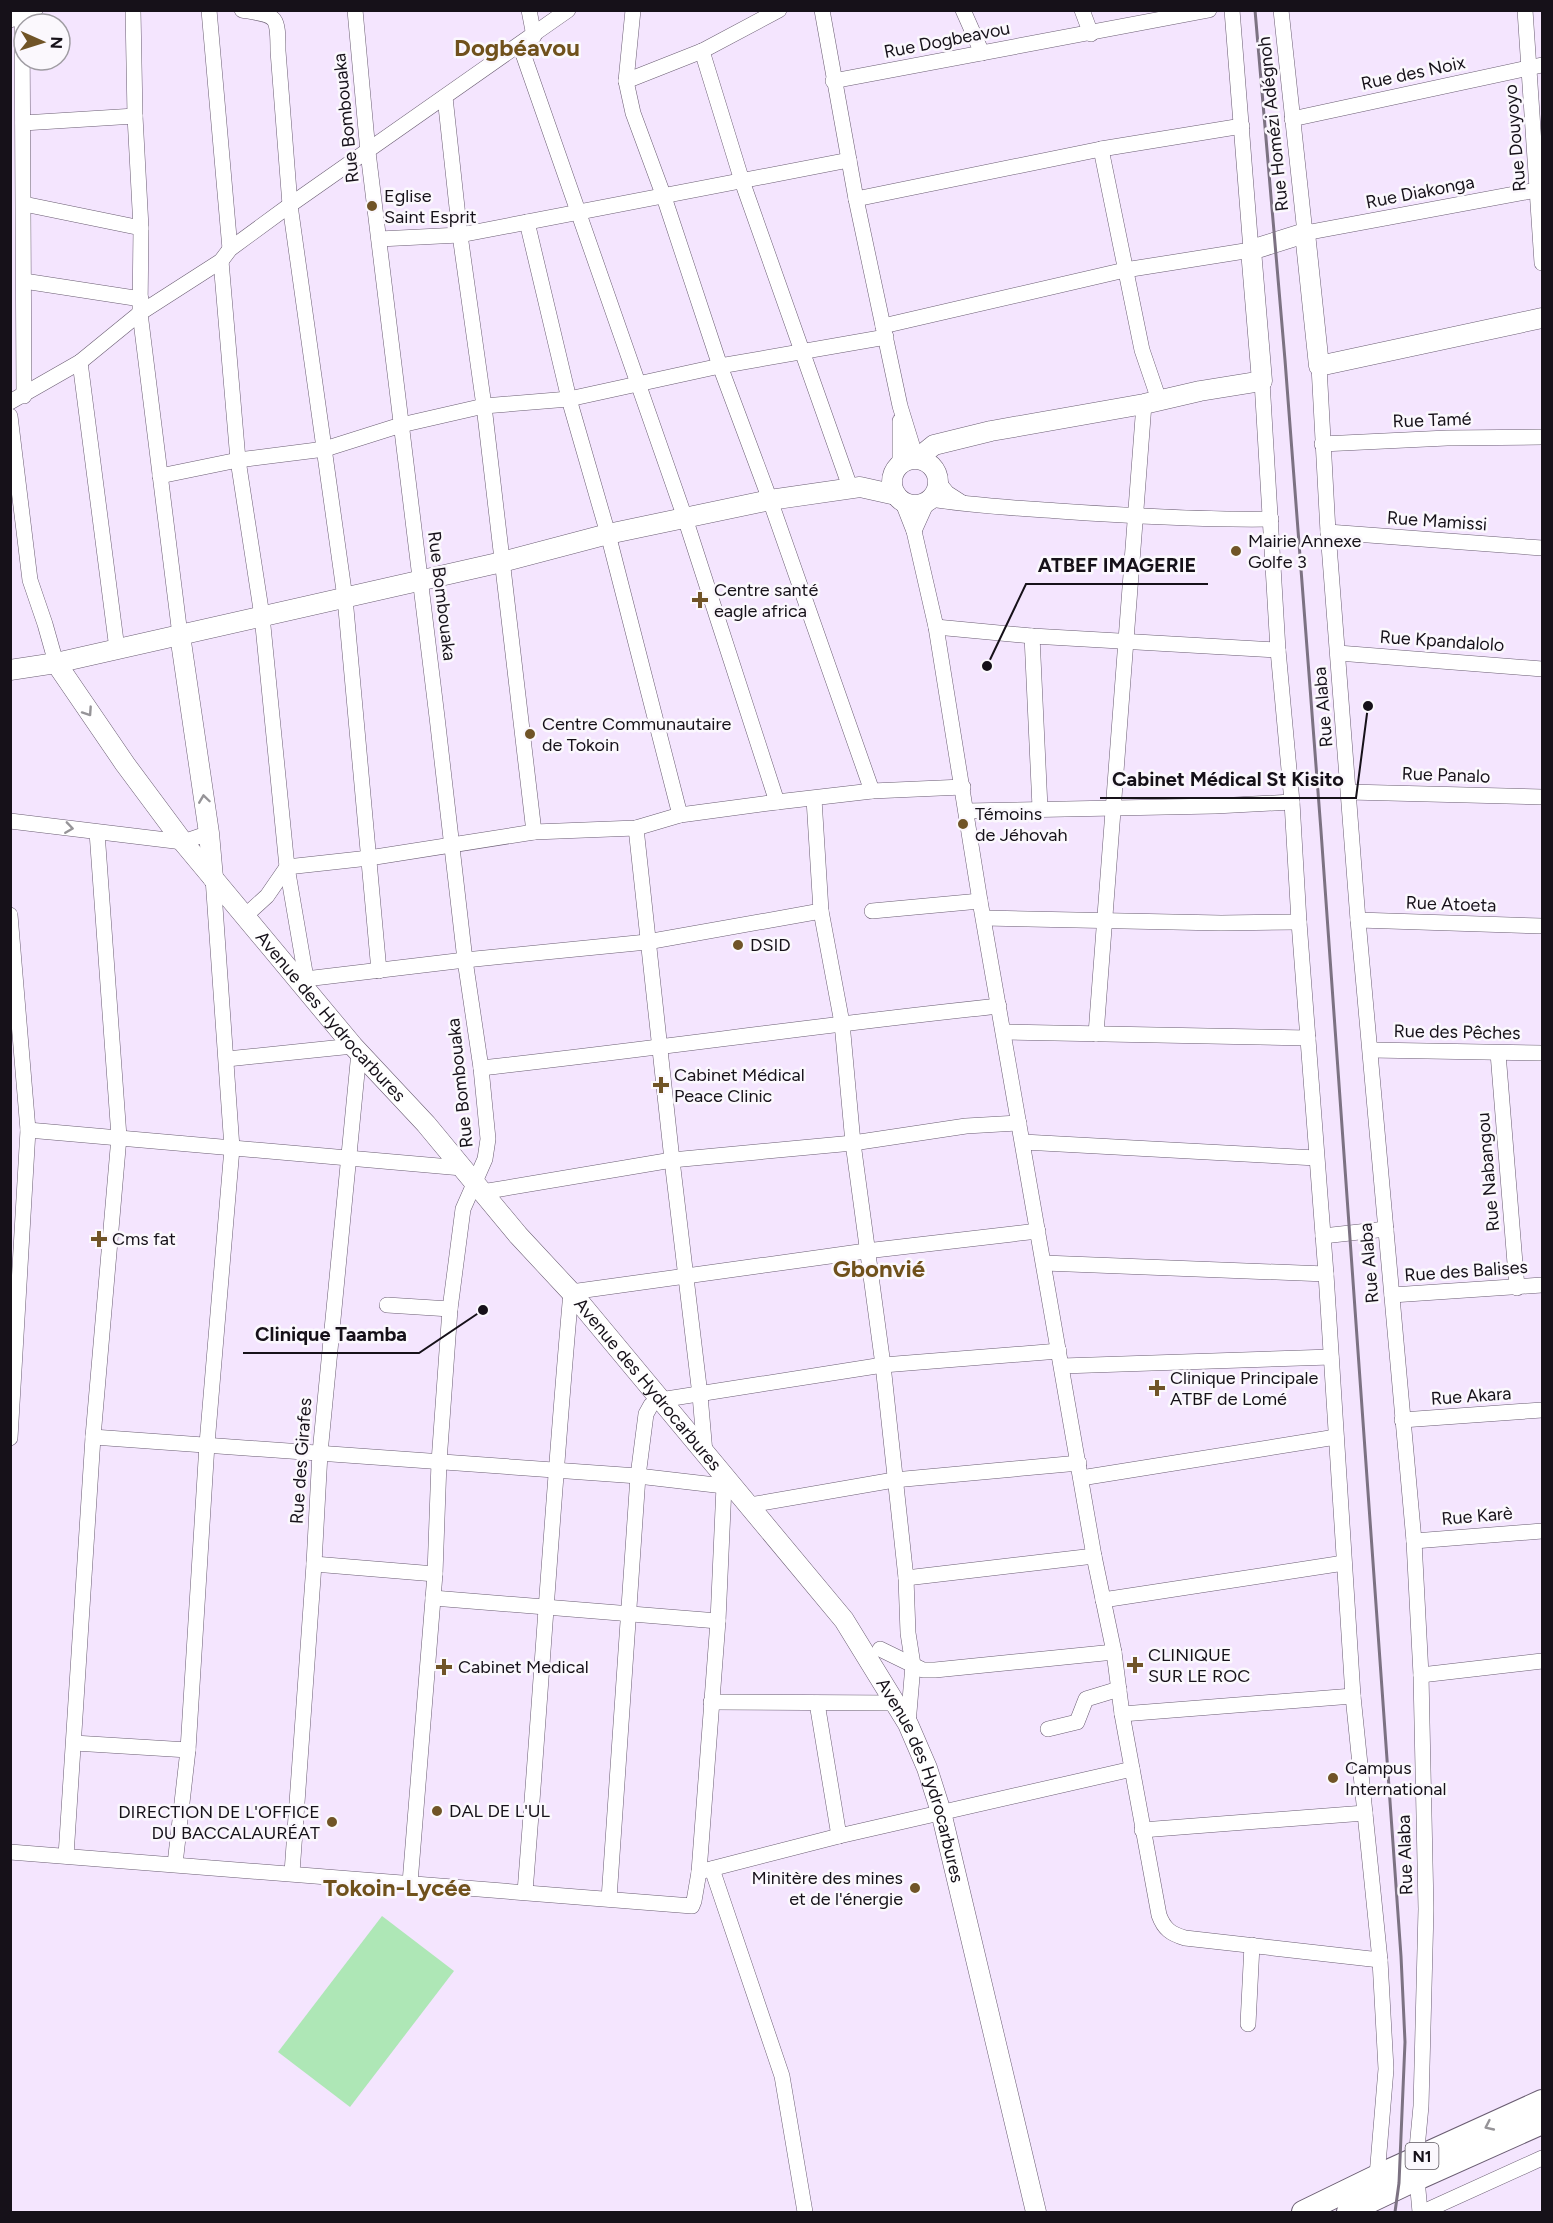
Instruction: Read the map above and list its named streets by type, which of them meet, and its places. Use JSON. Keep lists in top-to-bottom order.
{
  "streets": {
    "highway": ["N1"],
    "main road": ["Avenue des Hydrocarbures"],
    "street": [
      "Rue Dogbeavou",
      "Rue des Noix",
      "Rue Bombouaka",
      "Rue Homézi Adégnoh",
      "Rue Douyoyo",
      "Rue Diakonga",
      "Rue Tamé",
      "Rue Mamissi",
      "Rue Kpandalolo",
      "Rue Alaba",
      "Rue Panalo",
      "Rue Atoeta",
      "Rue des Pêches",
      "Rue Nabangou",
      "Rue des Balises",
      "Rue Akara",
      "Rue des Girafes",
      "Rue Karè"
    ]
  },
  "crossings": [
    ["Rue des Noix", "Rue Homézi Adégnoh"],
    ["Rue des Noix", "Rue Douyoyo"],
    ["Rue Bombouaka", "Avenue des Hydrocarbures"],
    ["Rue Homézi Adégnoh", "Rue Diakonga"],
    ["Rue Douyoyo", "Rue Diakonga"],
    ["Rue Tamé", "Rue Alaba"],
    ["Rue Mamissi", "Rue Alaba"],
    ["Rue Kpandalolo", "Rue Alaba"],
    ["Rue Alaba", "Rue Panalo"],
    ["Rue Alaba", "Rue Atoeta"],
    ["Rue Alaba", "Rue des Pêches"],
    ["Rue Alaba", "Rue des Balises"],
    ["Rue Alaba", "Rue Akara"],
    ["Rue Alaba", "Rue Karè"],
    ["Rue Alaba", "N1"],
    ["Avenue des Hydrocarbures", "Rue des Girafes"],
    ["Rue des Pêches", "Rue Nabangou"],
    ["Rue Nabangou", "Rue des Balises"]
  ],
  "districts": ["Dogbéavou", "Gbonvié", "Tokoin-Lycée"],
  "places": {
    "other": [
      "Eglise Saint Esprit",
      "Mairie Annexe Golfe 3",
      "ATBEF IMAGERIE",
      "Cabinet Médical St Kisito",
      "Centre Communautaire de Tokoin",
      "Témoins de Jéhovah",
      "DSID",
      "Clinique Taamba",
      "Campus International",
      "DAL DE L'UL",
      "DIRECTION DE L'OFFICE DU BACCALAURÉAT",
      "Minitère des mines et de l'énergie"
    ],
    "health": [
      "Centre santé eagle africa",
      "Cabinet Médical Peace Clinic",
      "Cms fat",
      "Clinique Principale ATBF de Lomé",
      "CLINIQUE SUR LE ROC",
      "Cabinet Medical"
    ]
  },
  "north": "right"
}
